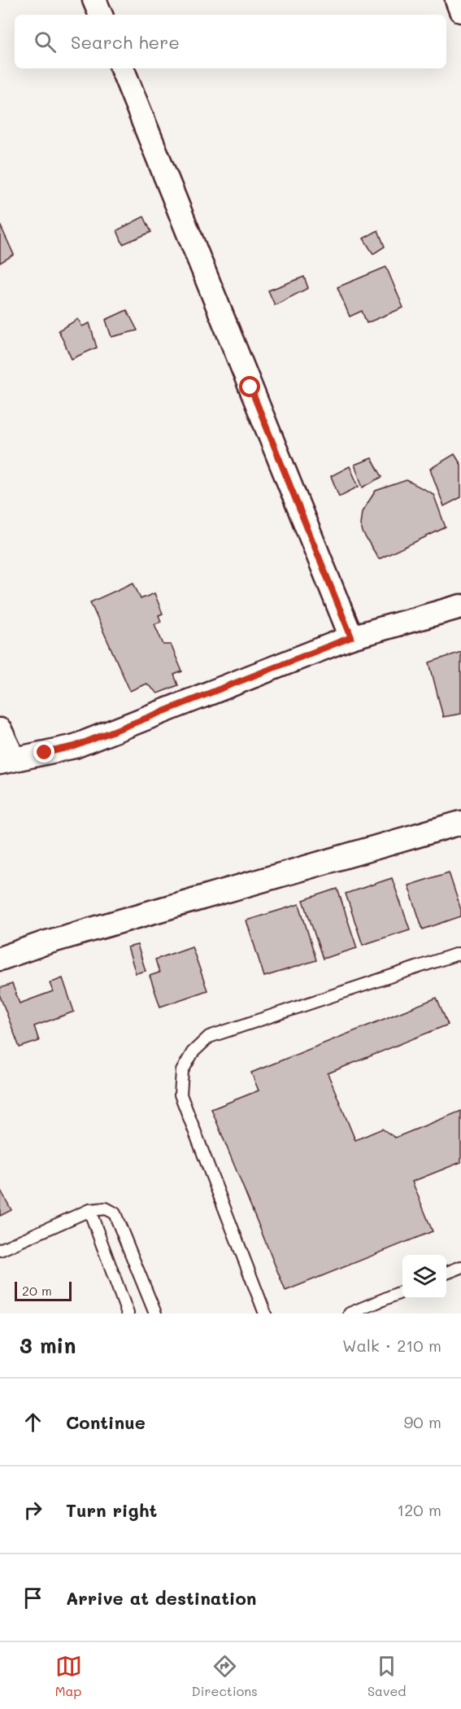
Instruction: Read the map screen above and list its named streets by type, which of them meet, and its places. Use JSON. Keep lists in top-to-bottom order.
{
  "scale_bar": "20 m",
  "page": {
    "search": "Search here",
    "scale": "20 m",
    "heading": ["3 min", "Walk · 210 m"],
    "list": [
      ["Continue", "90 m"],
      ["Turn right", "120 m"],
      "Arrive at destination"
    ],
    "nav": ["Map", "Directions", "Saved"]
  }
}
